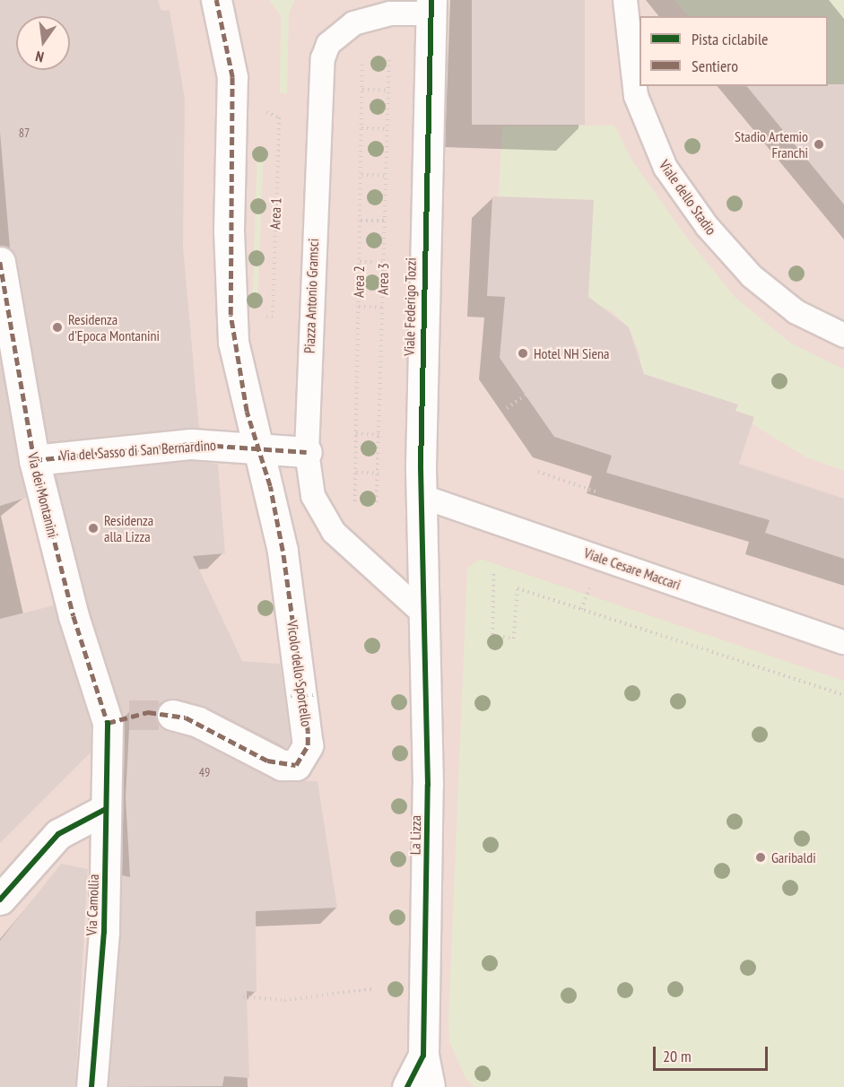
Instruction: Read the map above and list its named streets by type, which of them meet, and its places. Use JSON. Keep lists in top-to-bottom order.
{
  "streets": {
    "street": [
      "Viale Federigo Tozzi",
      "Via del Sasso di San Bernardino",
      "Via dei Montanini",
      "Vicolo dello Sportello",
      "La Lizza",
      "Via Camollia"
    ],
    "lane": ["Viale dello Stadio", "Piazza Antonio Gramsci", "Viale Cesare Maccari"],
    "path": ["Area 1", "Area 3", "Area 2"]
  },
  "crossings": [
    ["Piazza Antonio Gramsci", "Viale Federigo Tozzi"],
    ["Piazza Antonio Gramsci", "Via del Sasso di San Bernardino"],
    ["Piazza Antonio Gramsci", "La Lizza"],
    ["Viale Federigo Tozzi", "Viale Cesare Maccari"],
    ["Viale Federigo Tozzi", "La Lizza"],
    ["Via del Sasso di San Bernardino", "Via dei Montanini"],
    ["Via del Sasso di San Bernardino", "Vicolo dello Sportello"],
    ["Via dei Montanini", "Via Camollia"]
  ],
  "places": [
    "Stadio Artemio Franchi",
    "Residenza d'Epoca Montanini",
    "Hotel NH Siena",
    "Residenza alla Lizza",
    "Garibaldi"
  ],
  "house_numbers": ["87", "49"],
  "legend": ["Pista ciclabile", "Sentiero"],
  "scale_bar": "20 m",
  "north": "bottom"
}
